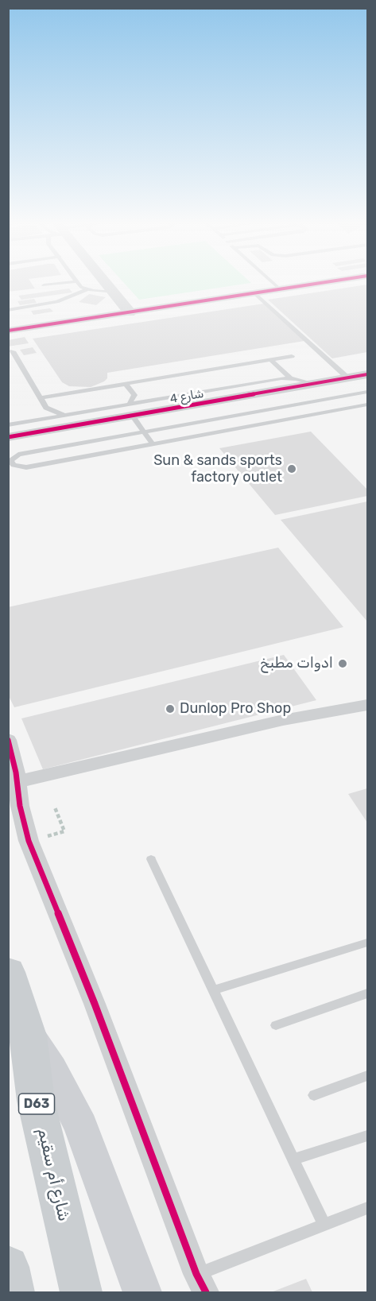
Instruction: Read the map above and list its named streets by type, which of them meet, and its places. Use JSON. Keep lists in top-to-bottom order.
{
  "streets": {
    "main road": ["D63", "شارع أم سقيم"],
    "street": ["شارع 4"]
  },
  "places": ["Sun & sands sports factory outlet", "ادوات مطبخ", "Dunlop Pro Shop"]
}
